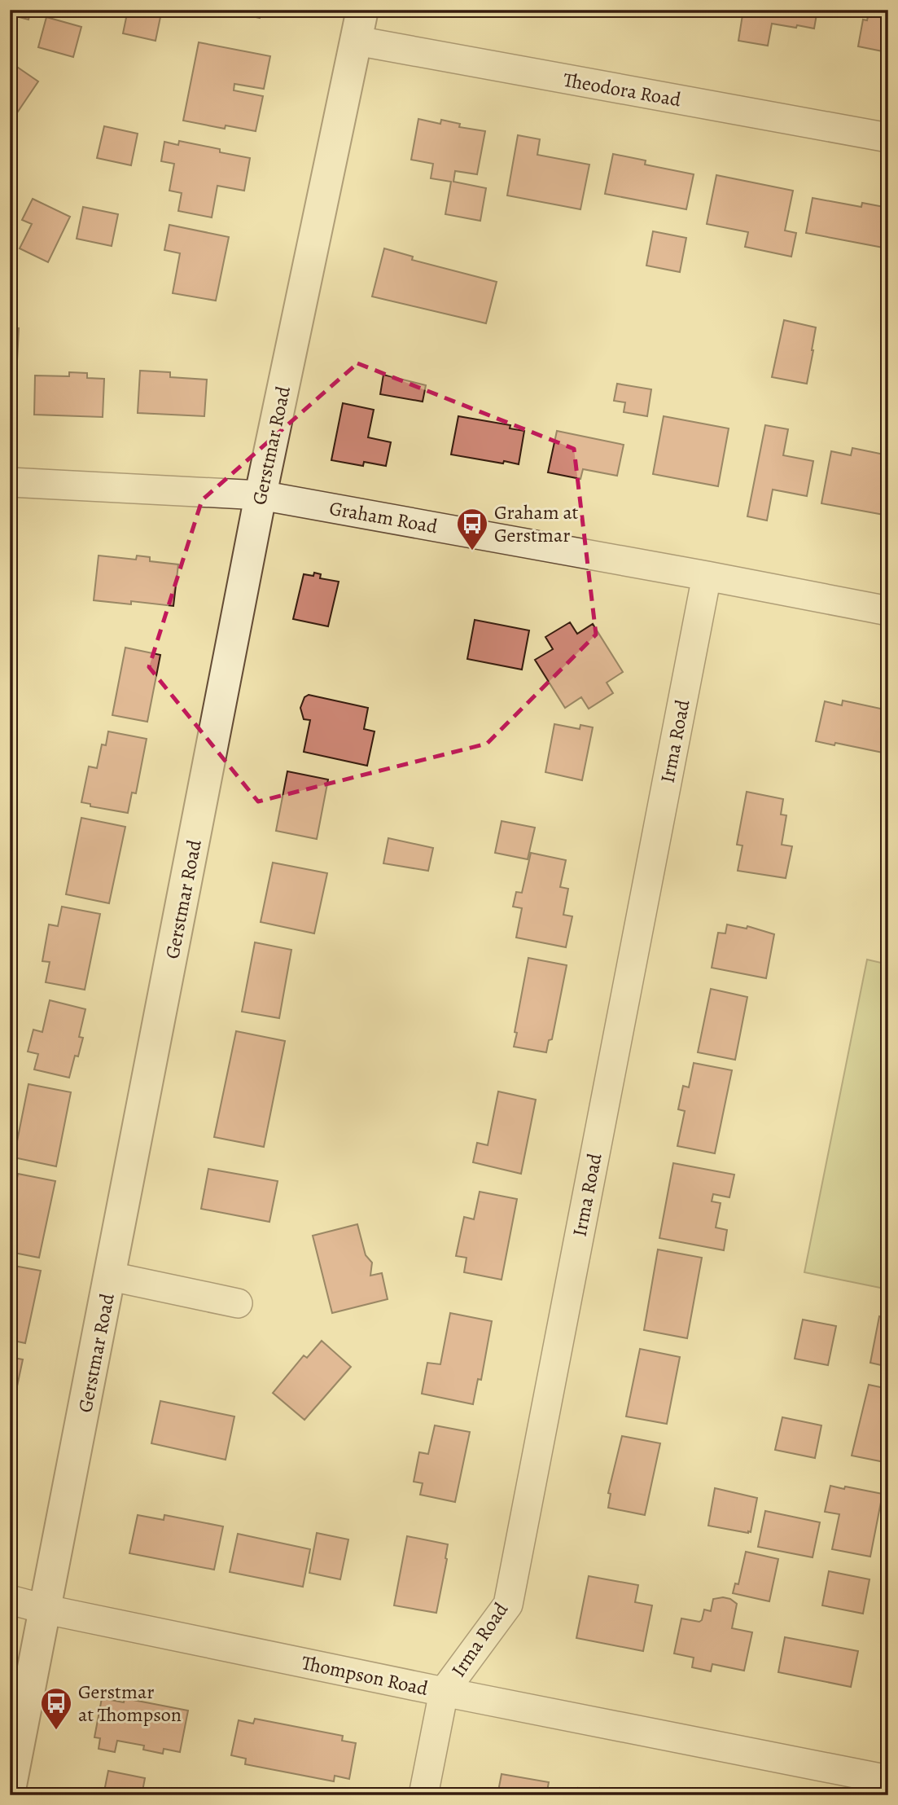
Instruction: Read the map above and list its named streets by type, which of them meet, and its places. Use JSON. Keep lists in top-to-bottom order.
{
  "streets": {
    "street": [
      "Theodora Road",
      "Gerstmar Road",
      "Graham Road",
      "Irma Road",
      "Thompson Road"
    ]
  },
  "crossings": [
    ["Theodora Road", "Gerstmar Road"],
    ["Gerstmar Road", "Graham Road"],
    ["Gerstmar Road", "Thompson Road"],
    ["Graham Road", "Irma Road"],
    ["Irma Road", "Thompson Road"]
  ],
  "places": {
    "bus stop": ["Graham at Gerstmar", "Gerstmar at Thompson"]
  }
}
